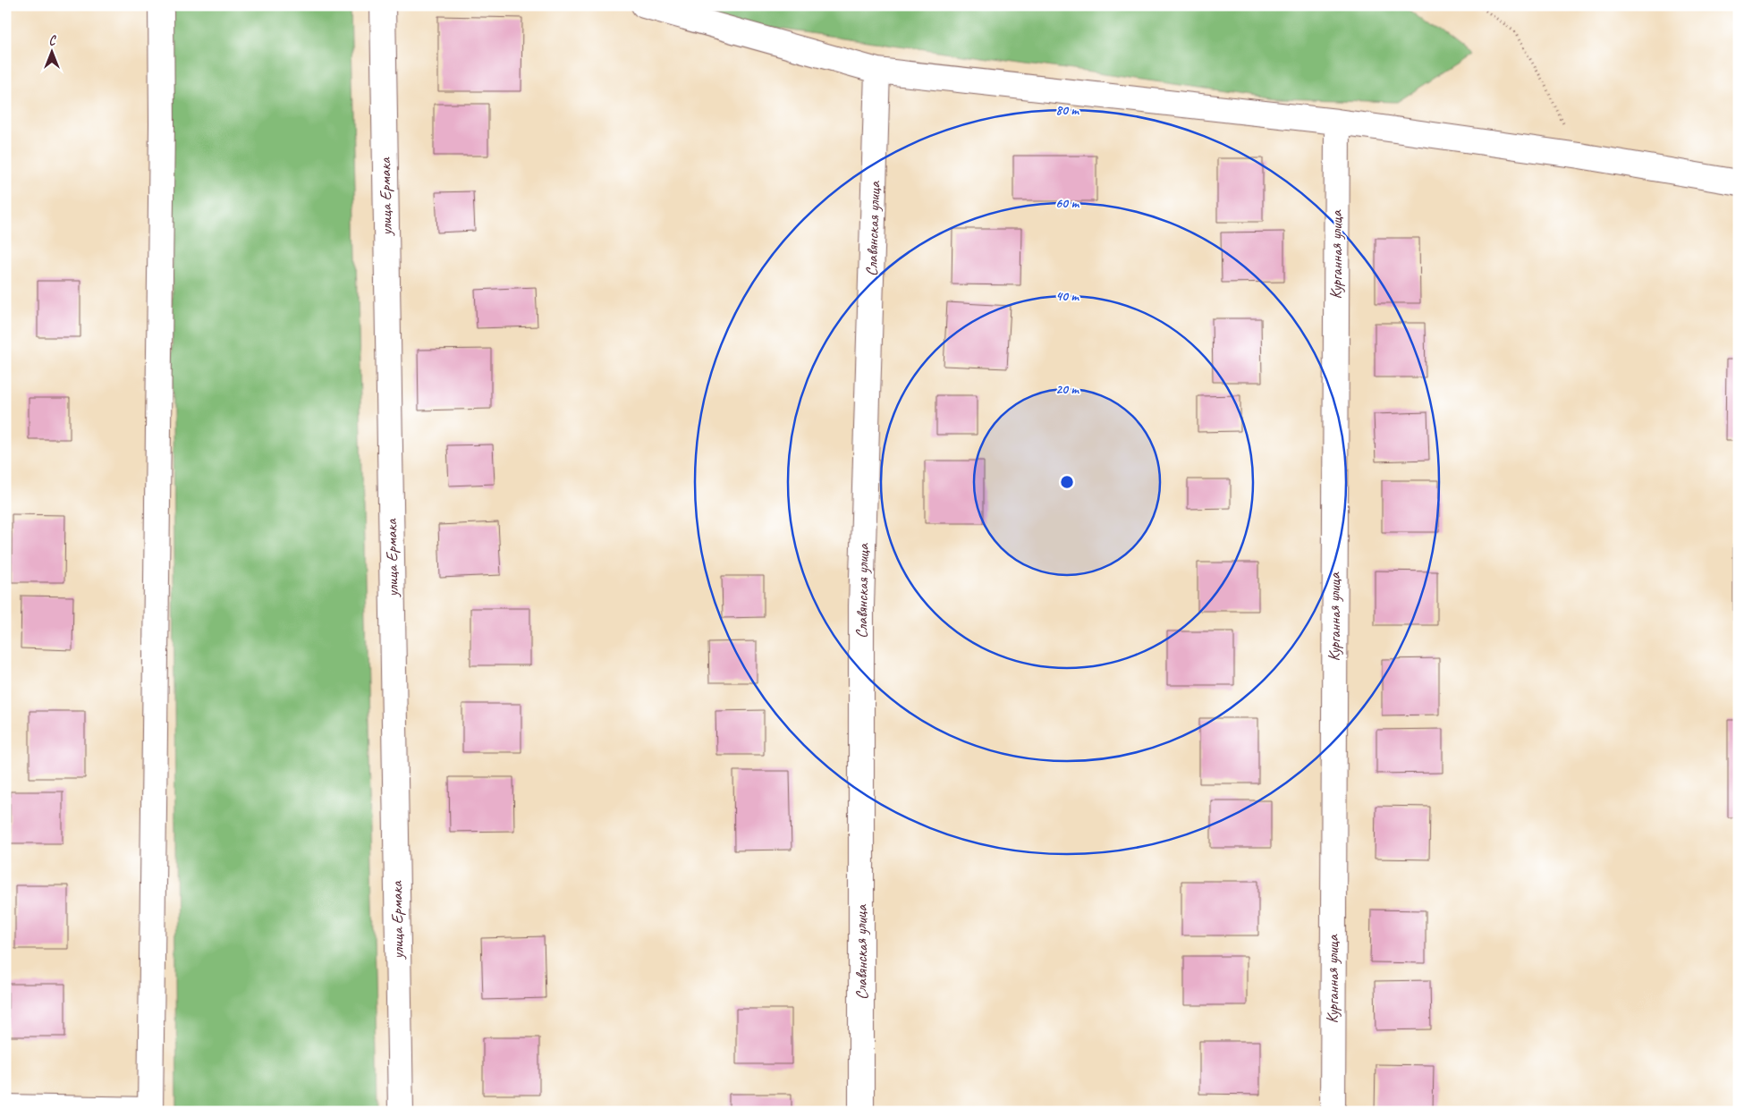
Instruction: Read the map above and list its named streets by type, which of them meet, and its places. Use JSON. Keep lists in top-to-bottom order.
{
  "streets": {
    "street": ["улица Ермака", "Славянская улица", "Курганная улица"]
  },
  "north": "top",
  "rings": [
    "80 m",
    "60 m",
    "40 m",
    "20 m"
  ]
}
